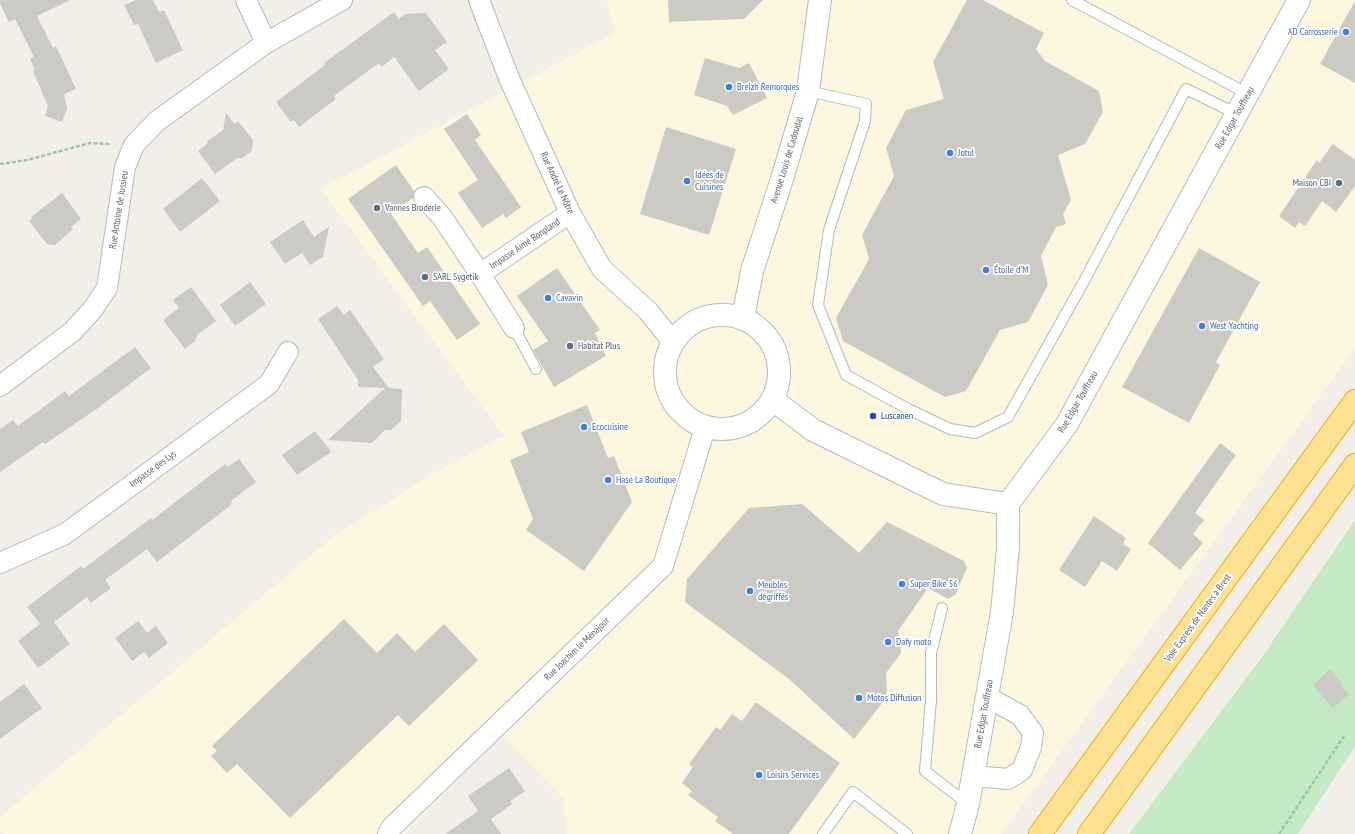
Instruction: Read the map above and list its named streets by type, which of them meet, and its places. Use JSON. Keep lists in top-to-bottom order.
{
  "streets": {
    "highway": ["Voie Express de Nantes à Brest"],
    "street": [
      "Rue Edgar Touffreau",
      "Avenue Louis de Cadoudal",
      "Rue André Le Nôtre",
      "Rue Antoine de Jussieu",
      "Impasse Aimé Bonpland",
      "Impasse des Lys",
      "Rue Joachim le Ménajour"
    ]
  },
  "crossings": [
    ["Avenue Louis de Cadoudal", "Rue André Le Nôtre"],
    ["Avenue Louis de Cadoudal", "Rue Joachim le Ménajour"],
    ["Rue André Le Nôtre", "Impasse Aimé Bonpland"],
    ["Rue André Le Nôtre", "Rue Joachim le Ménajour"]
  ],
  "places": [
    "AD Carrosserie",
    "Breizh Remorques",
    "Jotul",
    "Idées de Cuisines",
    "Maison CBI",
    "Vannes Broderie",
    "Étoile d'M",
    "SARL Sygetik",
    "Cavavin",
    "West Yachting",
    "Habitat Plus",
    "Luscanen",
    "Ecocuisine",
    "Hase La Boutique",
    "Super Bike 56",
    "Meubles dégriffés",
    "Dafy moto",
    "Motos Diffusion",
    "Loisirs Services"
  ]
}
